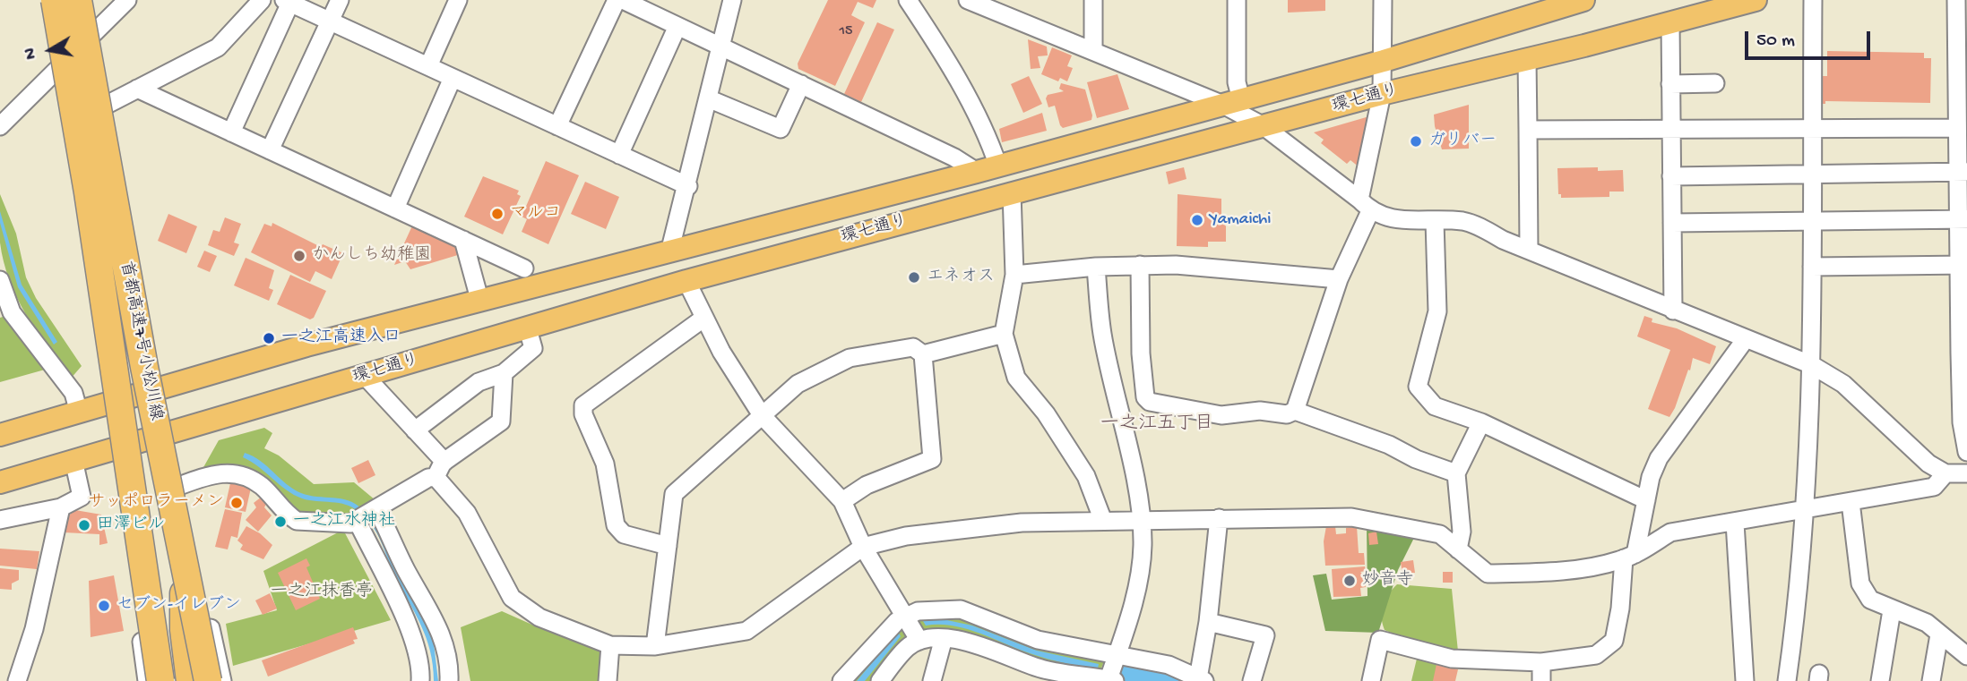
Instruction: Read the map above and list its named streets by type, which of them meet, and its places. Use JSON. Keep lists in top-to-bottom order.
{
  "streets": {
    "highway": ["首都高速7号小松川線"],
    "main road": ["環七通り"]
  },
  "districts": ["一之江五丁目"],
  "parks": ["一之江抹香亭"],
  "places": [
    "ガリバー",
    "マルコ",
    "Yamaichi",
    "かんしち幼稚園",
    "エネオス",
    "一之江高速入口",
    "サッポロラーメン",
    "一之江水神社",
    "田澤ビル",
    "妙音寺",
    "セブン-イレブン"
  ],
  "house_numbers": ["15"],
  "scale_bar": "50 m",
  "north": "left"
}
